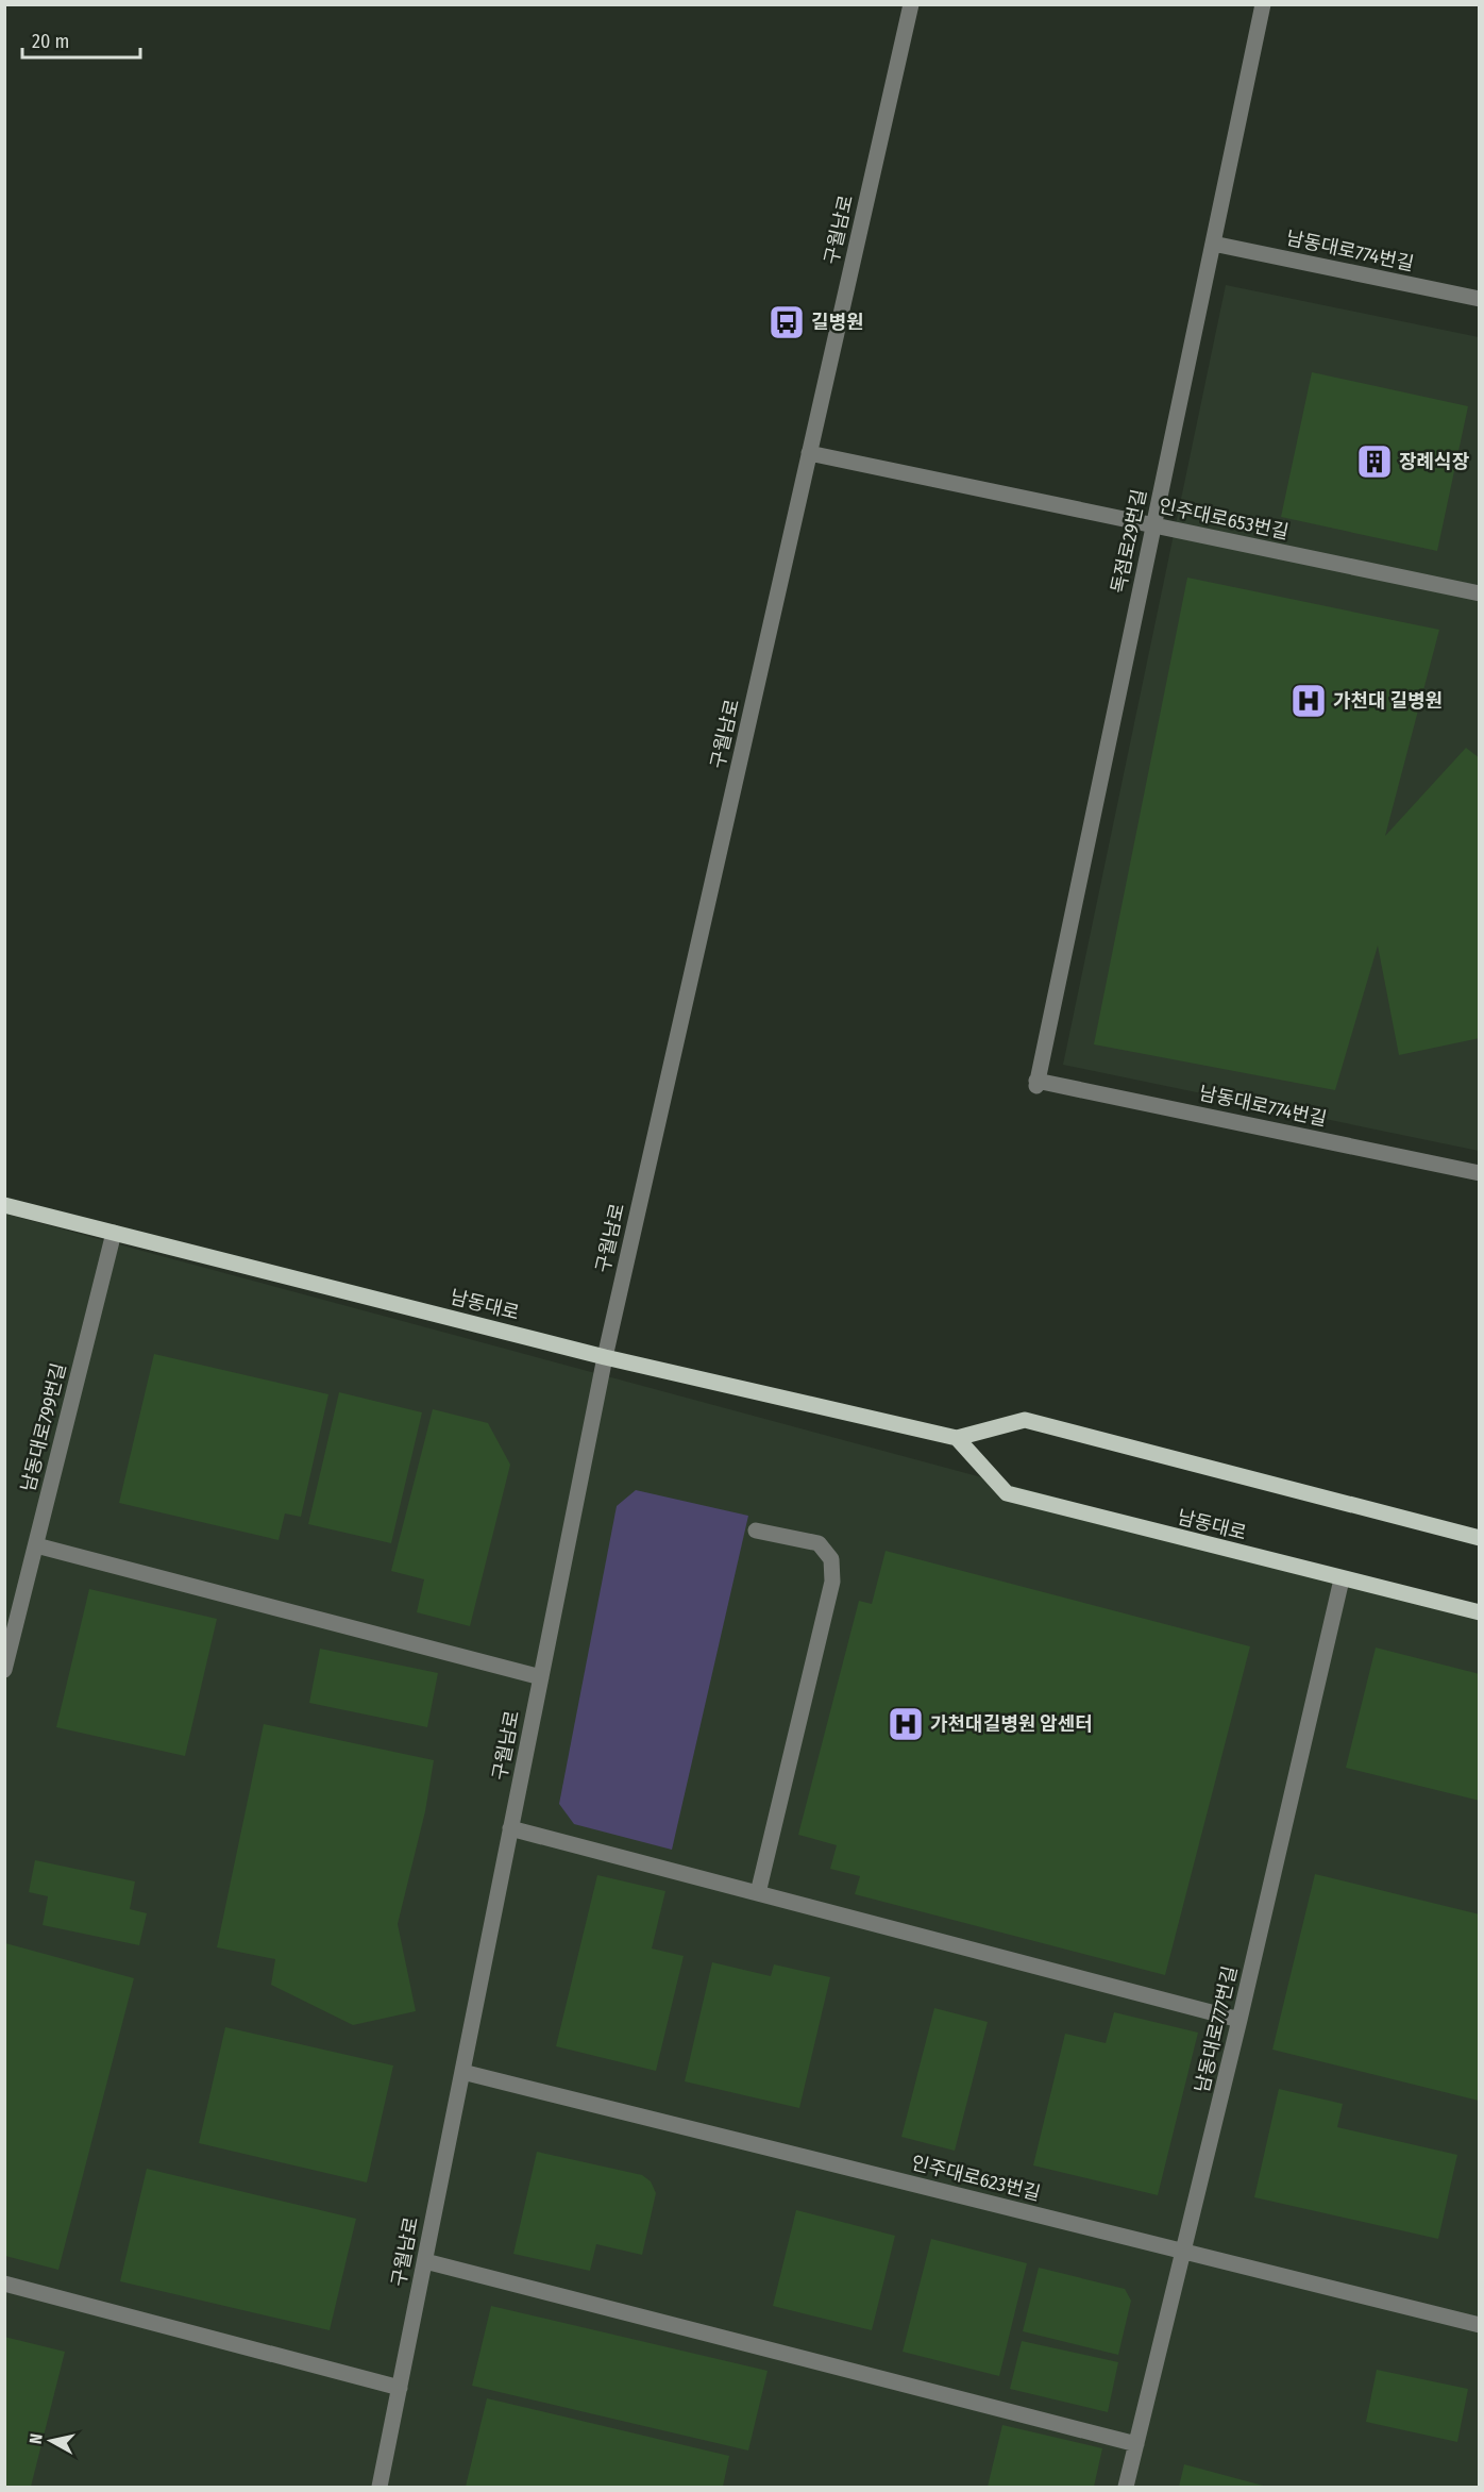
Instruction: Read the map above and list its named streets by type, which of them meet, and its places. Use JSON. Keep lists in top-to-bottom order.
{
  "streets": {
    "main road": ["남동대로"],
    "street": [
      "구월남로",
      "남동대로774번길",
      "인주대로653번길",
      "독점로29번길",
      "남동대로799번길",
      "남동대로777번길",
      "인주대로623번길"
    ]
  },
  "crossings": [
    ["구월남로", "인주대로653번길"],
    ["구월남로", "남동대로"],
    ["구월남로", "인주대로623번길"],
    ["남동대로774번길", "독점로29번길"],
    ["인주대로653번길", "독점로29번길"],
    ["남동대로", "남동대로799번길"],
    ["남동대로", "남동대로777번길"],
    ["남동대로777번길", "인주대로623번길"]
  ],
  "places": {
    "bus stop": ["길병원"],
    "building": ["장례식장"],
    "hospital": ["가천대 길병원", "가천대길병원 암센터"]
  },
  "scale_bar": "20 m",
  "north": "left"
}
